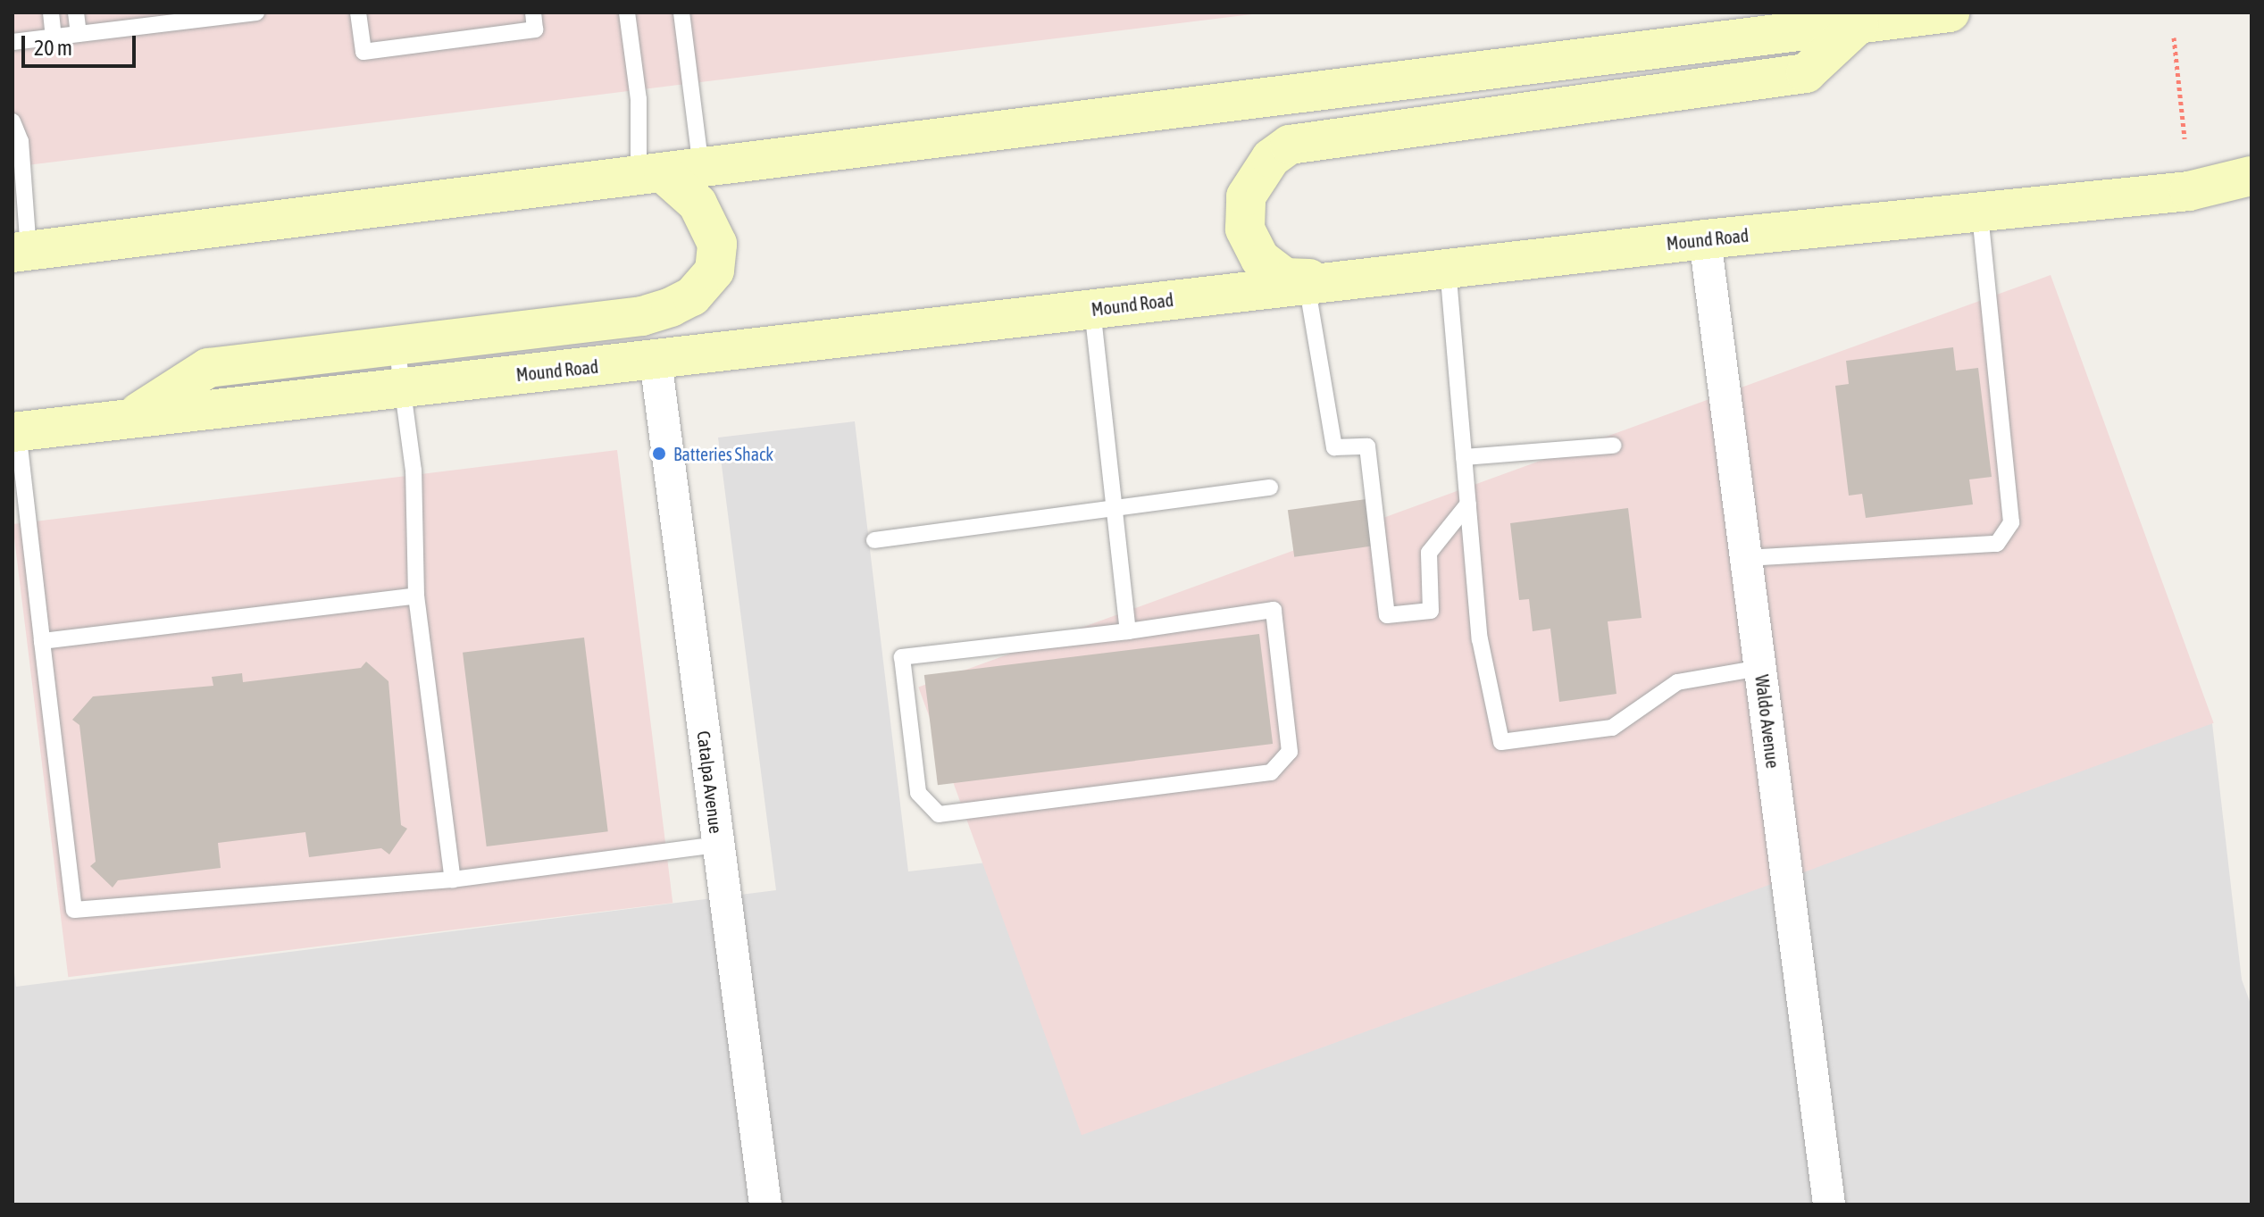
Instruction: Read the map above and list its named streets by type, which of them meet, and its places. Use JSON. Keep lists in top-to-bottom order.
{
  "streets": {
    "main road": ["Mound Road"],
    "street": ["Waldo Avenue", "Catalpa Avenue"]
  },
  "crossings": [
    ["Mound Road", "Waldo Avenue"],
    ["Mound Road", "Catalpa Avenue"]
  ],
  "places": ["Batteries Shack"],
  "scale_bar": "20 m"
}
